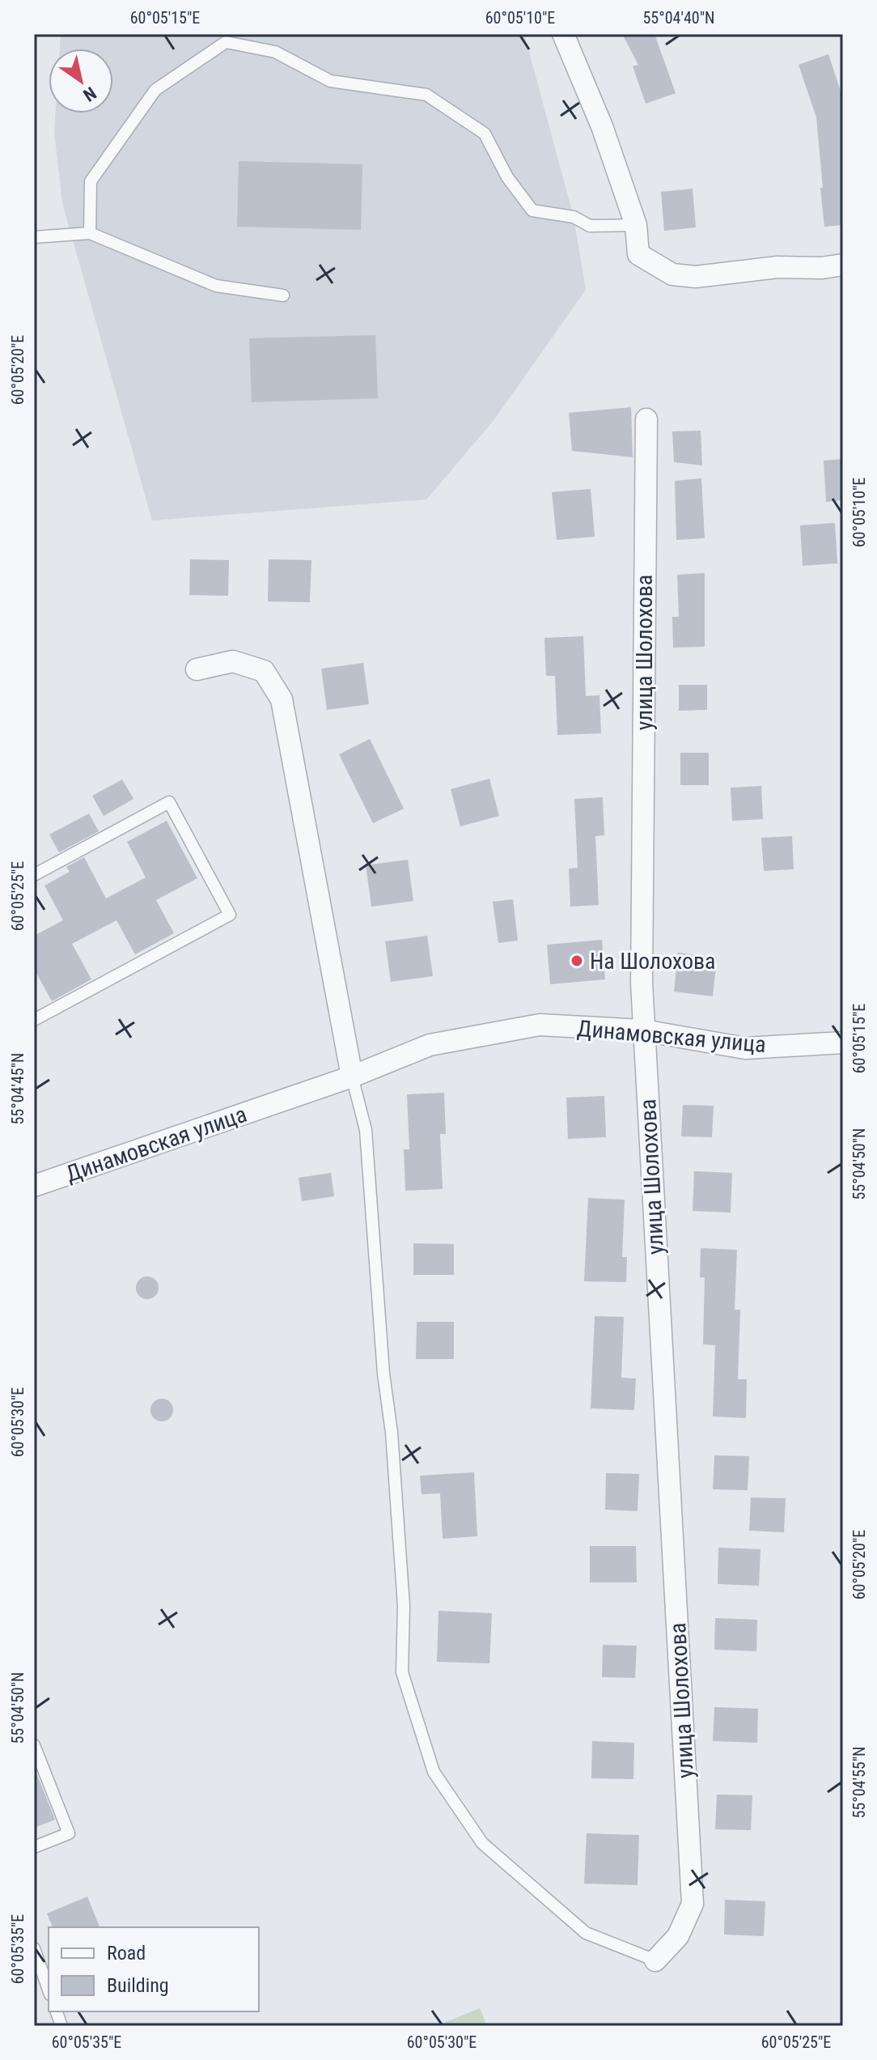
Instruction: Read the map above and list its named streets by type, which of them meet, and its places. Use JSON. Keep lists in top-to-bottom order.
{
  "streets": {
    "street": ["улица Шолохова", "Динамовская улица"]
  },
  "crossings": [
    ["улица Шолохова", "Динамовская улица"]
  ],
  "places": ["На Шолохова"],
  "legend": ["Road", "Building"],
  "north": "bottom right",
  "coordinates": [
    "60°05'15\"E",
    "60°05'10\"E",
    "55°04'40\"N",
    "60°05'20\"E",
    "60°05'25\"E",
    "55°04'45\"N",
    "55°04'50\"N",
    "60°05'30\"E",
    "55°04'55\"N",
    "60°05'35\"E"
  ]
}
